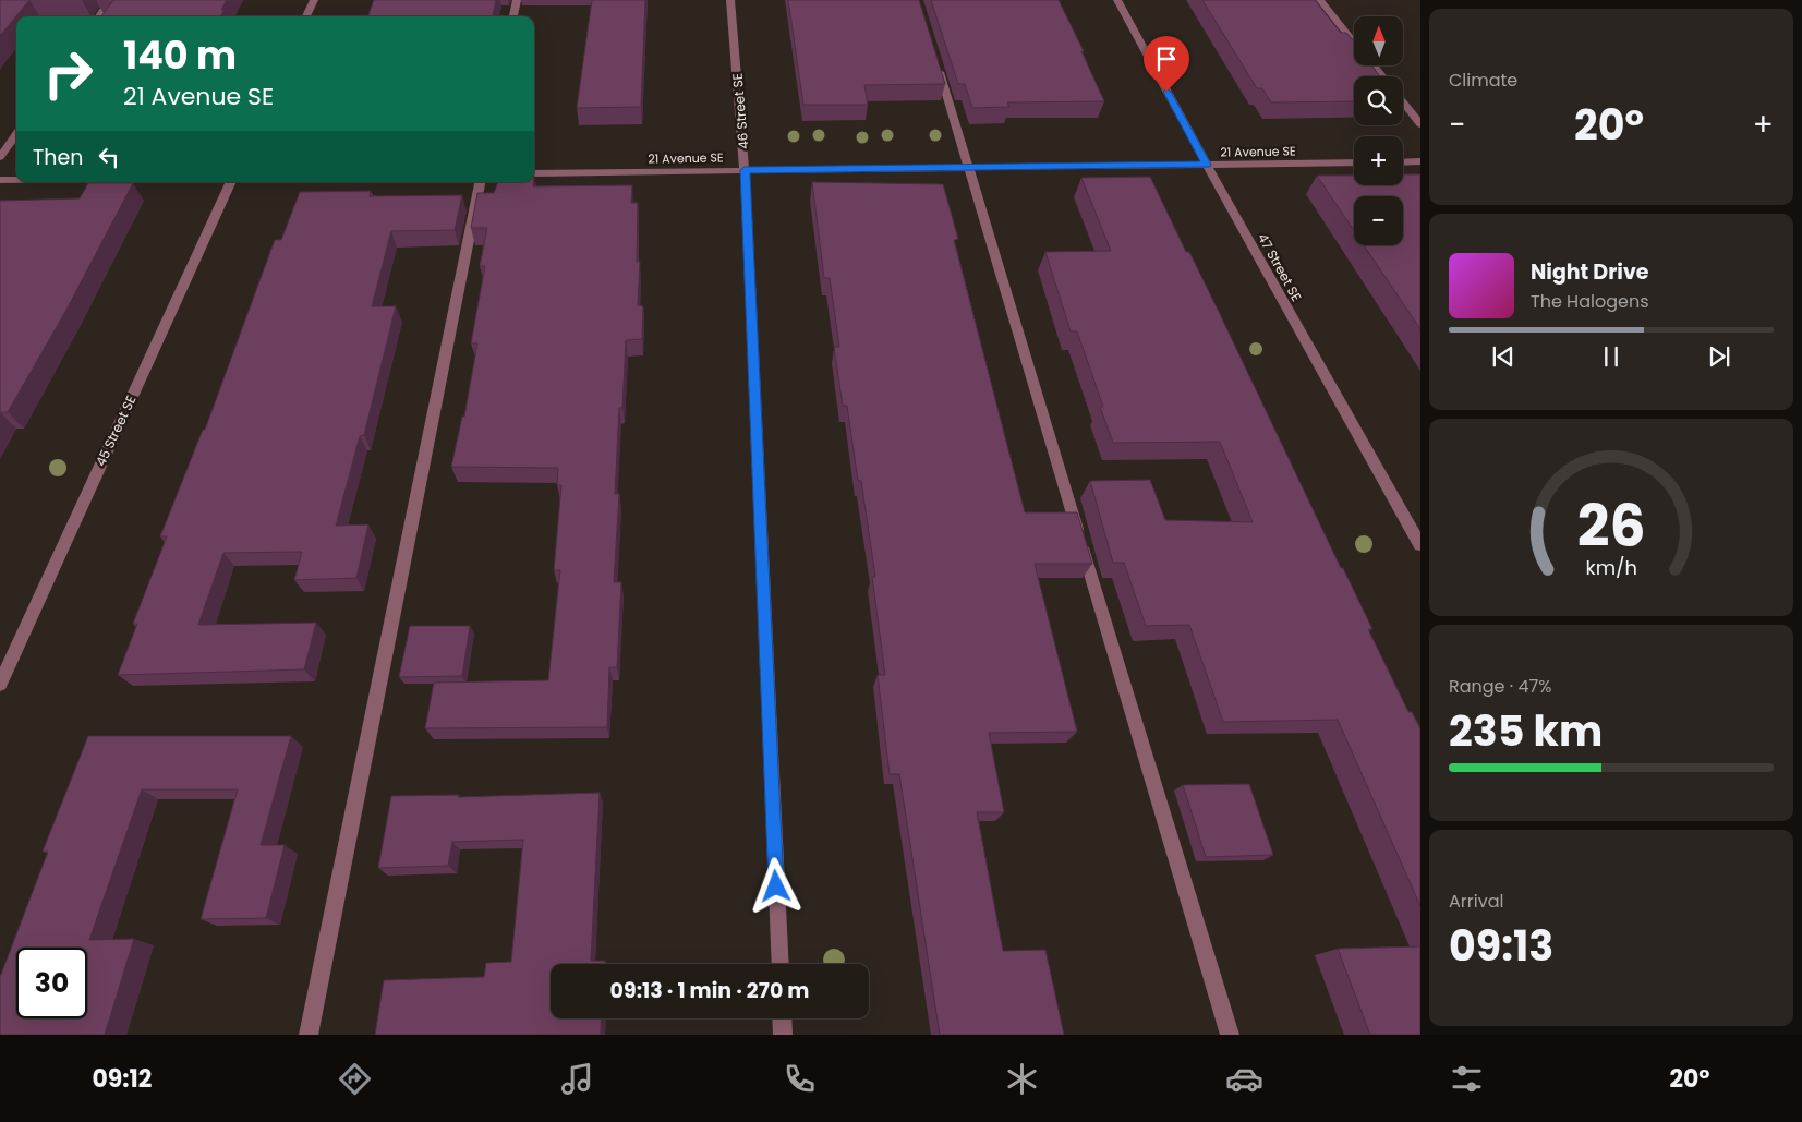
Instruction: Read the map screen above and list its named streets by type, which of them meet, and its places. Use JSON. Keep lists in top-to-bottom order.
{
  "streets": {
    "street": [
      "46 Street SE",
      "21 Avenue SE",
      "47 Street SE",
      "45 Street SE"
    ]
  },
  "crossings": [
    ["46 Street SE", "21 Avenue SE"],
    ["21 Avenue SE", "47 Street SE"]
  ],
  "north": "top",
  "page": {
    "tile": [
      "Climate",
      ["Range · 47%", "235 km"],
      ["Arrival", "09:13"]
    ],
    "map_buttons": ["+", "−"],
    "turn": ["140 m", "21 Avenue SE"],
    "heat": ["−", "20°", "+"],
    "then": "Then",
    "song": ["Night Drive", "The Halogens"],
    "limit": "30",
    "trip": "09:13 · 1 min · 270 m",
    "tabs": ["09:12", "20°"],
    "gauge": ["26", "km/h"]
  }
}
